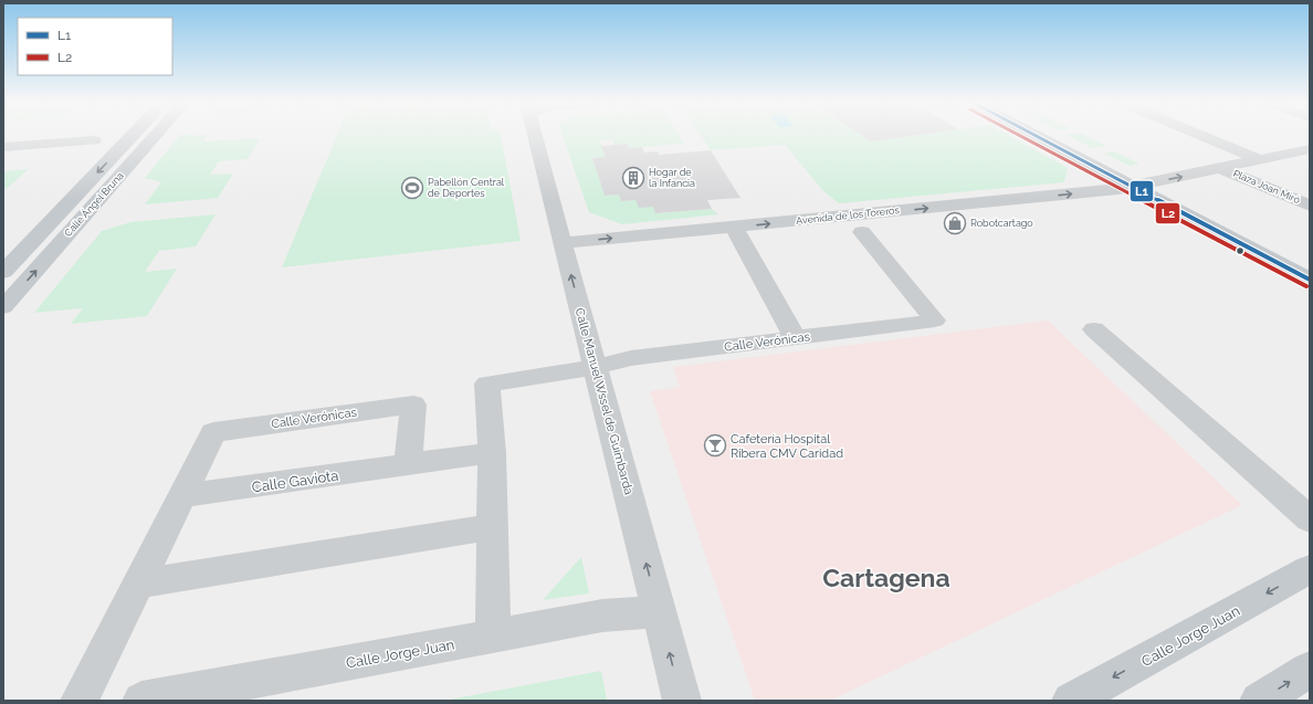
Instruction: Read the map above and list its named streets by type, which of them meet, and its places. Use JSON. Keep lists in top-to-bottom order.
{
  "streets": {
    "main road": ["Calle Ángel Bruna", "Calle Jorge Juan"],
    "street": [
      "Plaza Joan Miró",
      "Avenida de los Toreros",
      "Calle Verónicas",
      "Calle Manuel Wssel de Guimbarda",
      "Calle Gaviota"
    ]
  },
  "crossings": [
    ["Plaza Joan Miró", "Avenida de los Toreros"],
    ["Avenida de los Toreros", "Calle Manuel Wssel de Guimbarda"],
    ["Calle Verónicas", "Calle Manuel Wssel de Guimbarda"],
    ["Calle Verónicas", "Calle Gaviota"],
    ["Calle Manuel Wssel de Guimbarda", "Calle Jorge Juan"]
  ],
  "one_way": ["Avenida de los Toreros"],
  "districts": ["Cartagena"],
  "places": {
    "building": ["Hogar de la Infancia"],
    "sports": ["Pabellón Central de Deportes"],
    "shop": ["Robotcartago"],
    "bar": ["Cafetería Hospital Ribera CMV Caridad"]
  },
  "lines": ["transit line L1", "transit line L2"],
  "legend": ["L1", "L2"]
}
